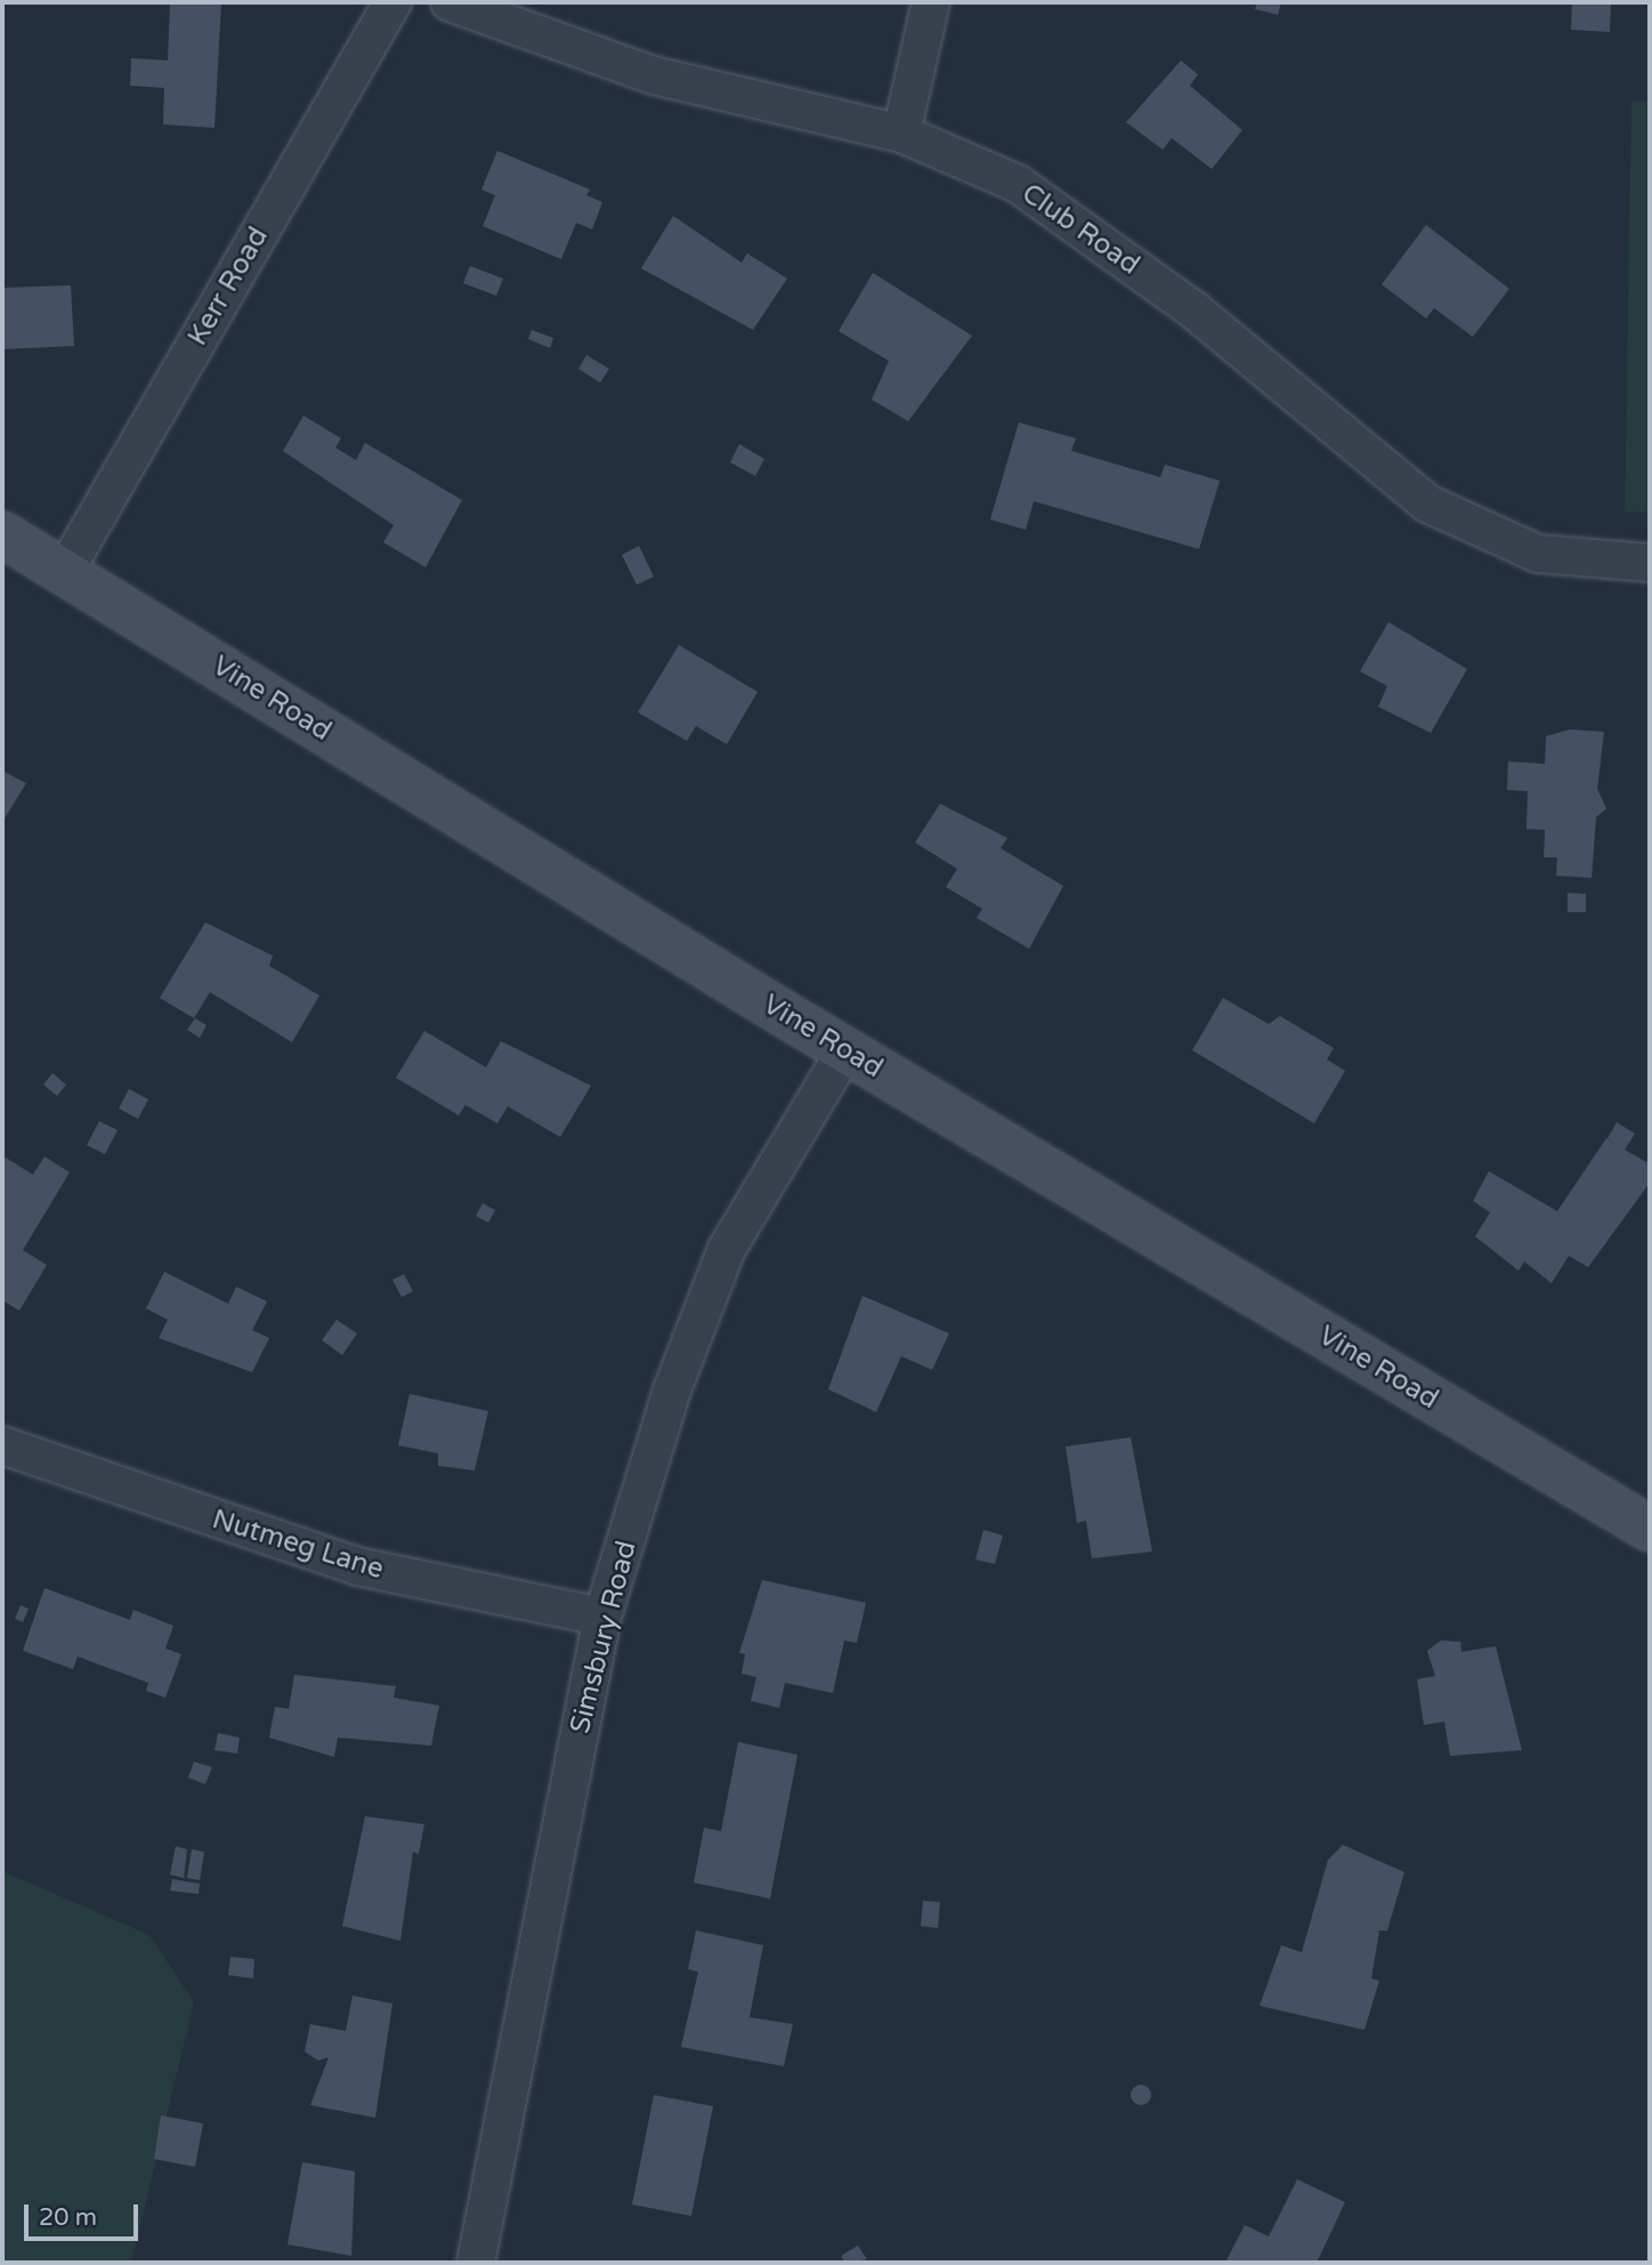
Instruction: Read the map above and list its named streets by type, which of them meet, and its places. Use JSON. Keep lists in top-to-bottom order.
{
  "streets": {
    "street": [
      "Club Road",
      "Kerr Road",
      "Vine Road",
      "Nutmeg Lane",
      "Simsbury Road"
    ]
  },
  "crossings": [
    ["Kerr Road", "Vine Road"],
    ["Vine Road", "Simsbury Road"],
    ["Nutmeg Lane", "Simsbury Road"]
  ],
  "scale_bar": "20 m"
}
